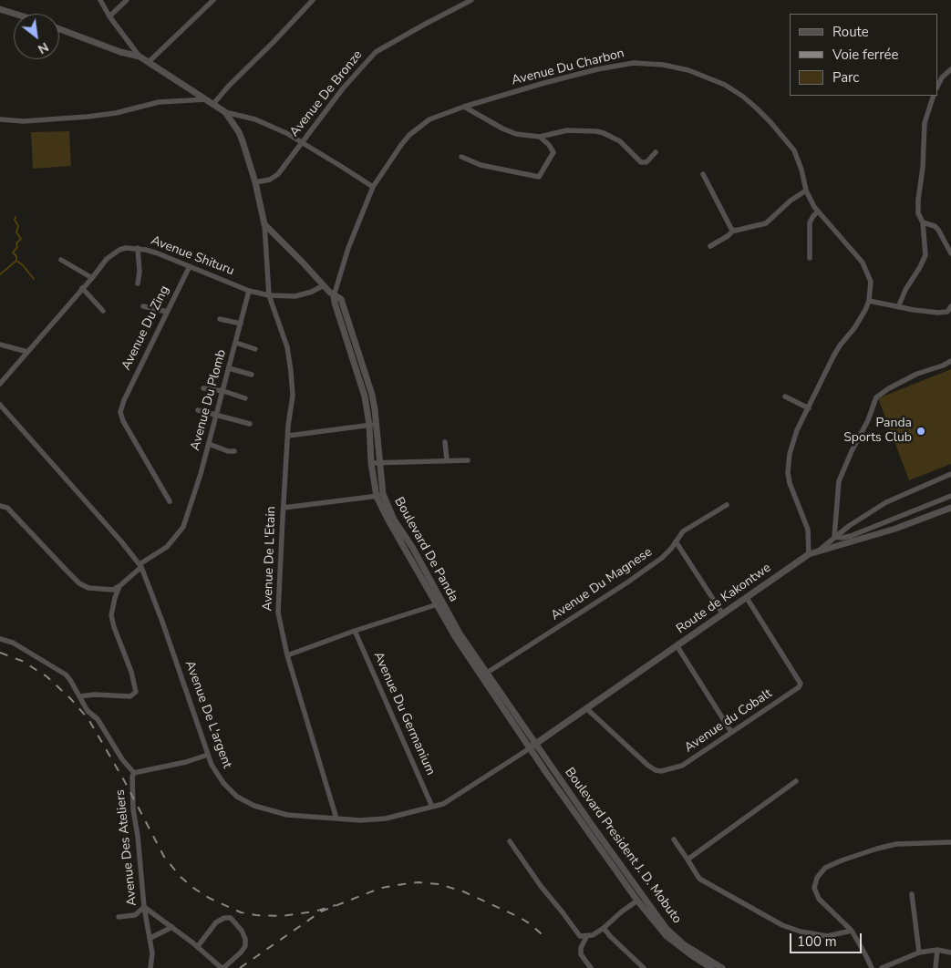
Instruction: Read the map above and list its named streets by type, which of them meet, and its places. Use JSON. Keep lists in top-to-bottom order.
{
  "streets": {
    "street": [
      "Avenue Du Charbon",
      "Avenue De Bronze",
      "Avenue Shituru",
      "Avenue Du Zing",
      "Avenue Du Plomb",
      "Boulevard De Panda",
      "Avenue De L'Etain",
      "Avenue Du Magnese",
      "Route de Kakontwe",
      "Avenue Du Germanium",
      "Avenue De L'argent",
      "Avenue du Cobalt",
      "Boulevard President J. D. Mobuto",
      "Avenue Des Ateliers"
    ]
  },
  "crossings": [
    ["Avenue Du Charbon", "Boulevard De Panda"],
    ["Avenue Du Charbon", "Route de Kakontwe"],
    ["Avenue Shituru", "Avenue Du Zing"],
    ["Avenue Shituru", "Avenue Du Plomb"],
    ["Avenue Shituru", "Boulevard De Panda"],
    ["Avenue Shituru", "Avenue De L'Etain"],
    ["Avenue Du Plomb", "Avenue De L'argent"],
    ["Boulevard De Panda", "Avenue De L'Etain"],
    ["Boulevard De Panda", "Avenue Du Magnese"],
    ["Boulevard De Panda", "Route de Kakontwe"],
    ["Boulevard De Panda", "Avenue De L'argent"],
    ["Boulevard De Panda", "Boulevard President J. D. Mobuto"],
    ["Avenue De L'Etain", "Avenue De L'argent"],
    ["Route de Kakontwe", "Avenue De L'argent"],
    ["Route de Kakontwe", "Avenue du Cobalt"],
    ["Route de Kakontwe", "Boulevard President J. D. Mobuto"],
    ["Avenue Du Germanium", "Avenue De L'argent"],
    ["Avenue De L'argent", "Boulevard President J. D. Mobuto"],
    ["Avenue De L'argent", "Avenue Des Ateliers"]
  ],
  "places": ["Panda Sports Club"],
  "legend": ["Route", "Voie ferrée", "Parc"],
  "scale_bar": "100 m",
  "north": "bottom right"
}
